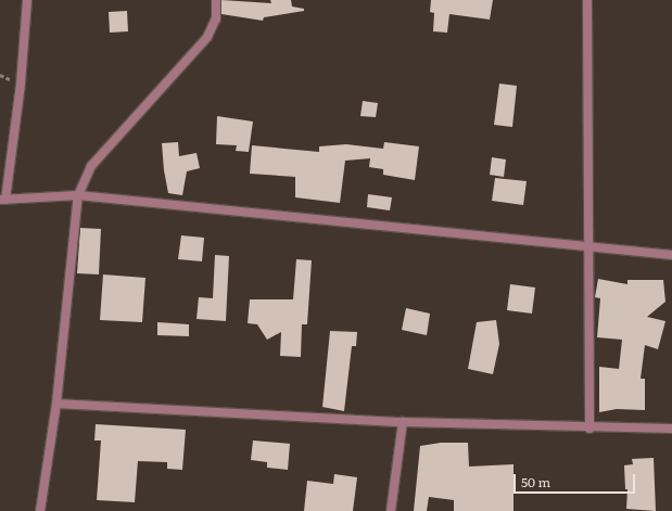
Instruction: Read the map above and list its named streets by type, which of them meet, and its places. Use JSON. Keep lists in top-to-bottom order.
{
  "scale_bar": "50 m"
}
